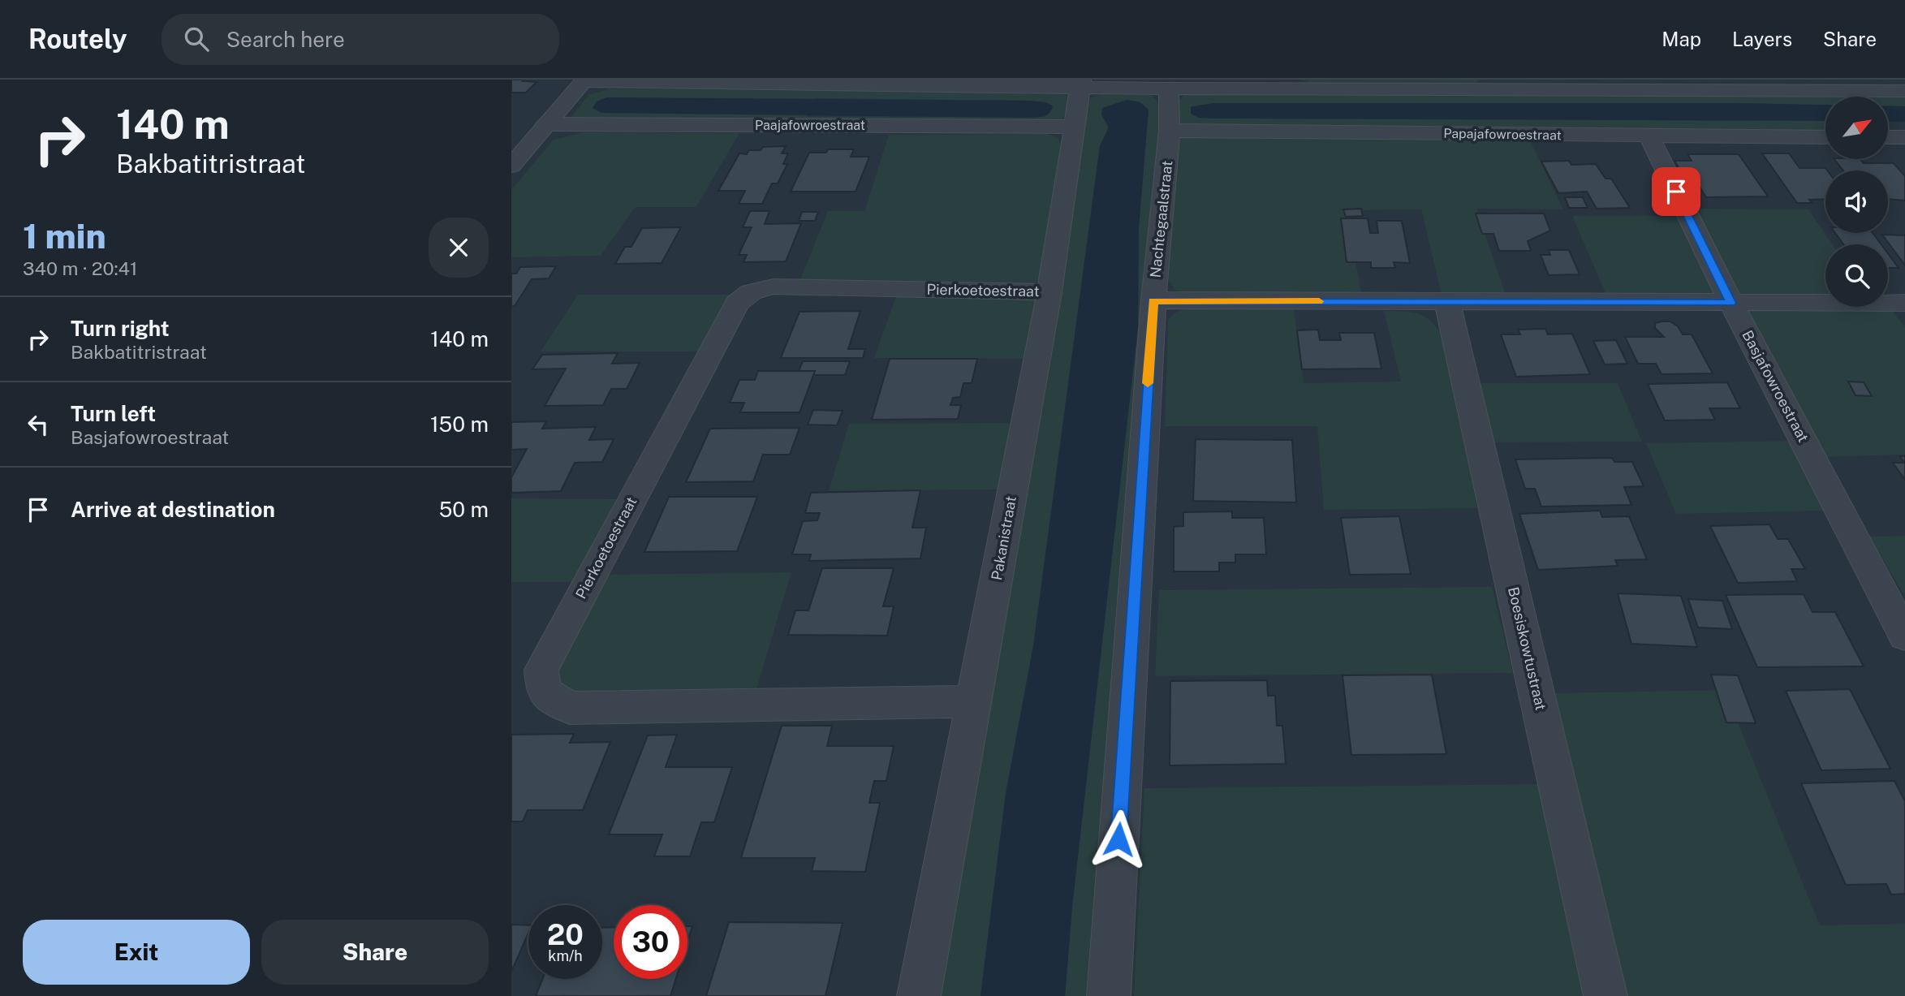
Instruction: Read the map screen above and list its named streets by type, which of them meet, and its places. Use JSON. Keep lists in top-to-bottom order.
{
  "streets": {
    "street": [
      "Paajafowroestraat",
      "Papajafowroestraat",
      "Nachtegaalstraat",
      "Pierkoetoestraat",
      "Basjafowroestraat",
      "Pakanistraat",
      "Boesiskowtustraat"
    ]
  },
  "crossings": [
    ["Paajafowroestraat", "Pakanistraat"],
    ["Papajafowroestraat", "Nachtegaalstraat"],
    ["Papajafowroestraat", "Basjafowroestraat"],
    ["Pierkoetoestraat", "Pakanistraat"]
  ],
  "north": "top right",
  "page": {
    "header": "Routely",
    "search": "Search here",
    "nav": ["Map", "Layers", "Share"],
    "turn": ["140 m", "Bakbatitristraat"],
    "heading": ["1 min", "340 m · 20:41"],
    "list": [
      {
        "name": "Turn right",
        "note": "Bakbatitristraat",
        "value": "140 m"
      },
      {
        "name": "Turn left",
        "note": "Basjafowroestraat",
        "value": "150 m"
      },
      {
        "name": "Arrive at destination",
        "value": "50 m"
      }
    ],
    "speed": "20 km/h",
    "limit": "30",
    "buttons": ["Exit", "Share"]
  }
}
